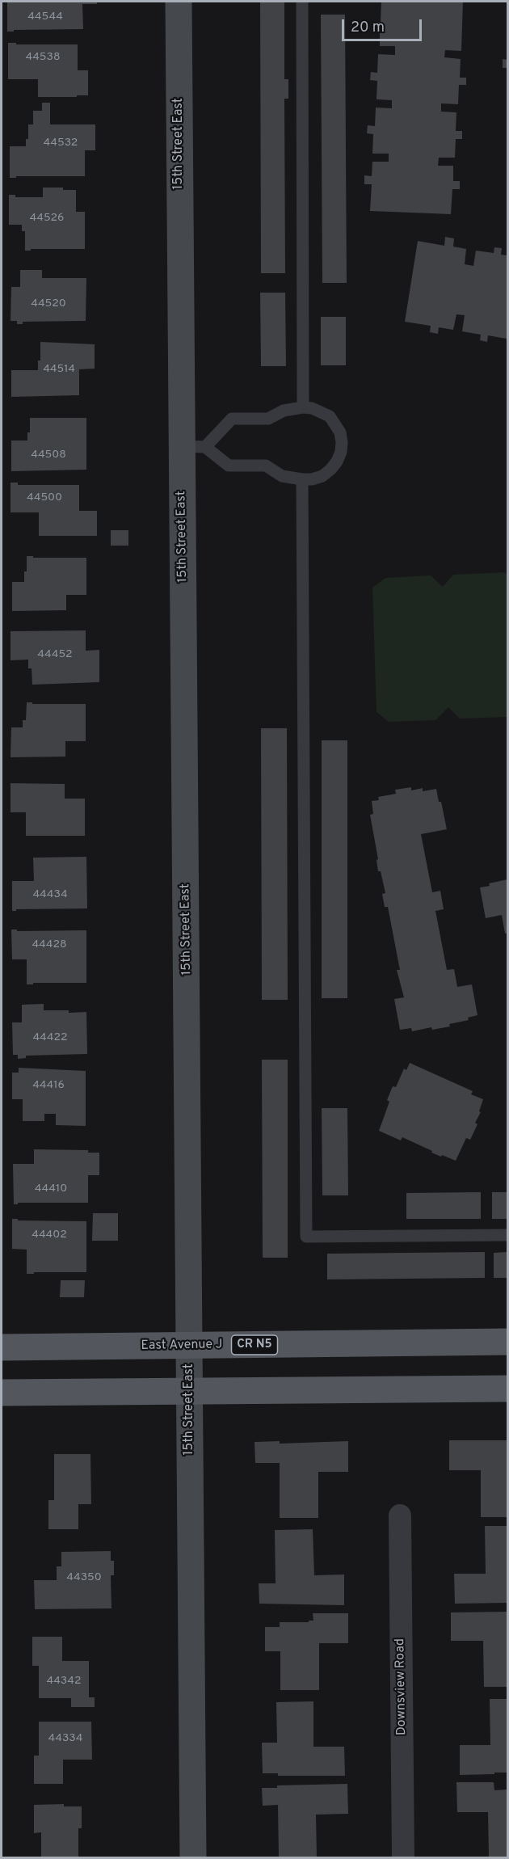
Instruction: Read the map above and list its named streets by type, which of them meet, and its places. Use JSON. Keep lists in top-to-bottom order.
{
  "streets": {
    "main road": ["CR N5", "East Avenue J"],
    "street": ["15th Street East", "Downsview Road"]
  },
  "crossings": [
    ["15th Street East", "East Avenue J"]
  ],
  "house_numbers": [
    "44544",
    "44538",
    "44532",
    "44526",
    "44520",
    "44514",
    "44508",
    "44500",
    "44452",
    "44434",
    "44428",
    "44422",
    "44416",
    "44410",
    "44402",
    "44350",
    "44342",
    "44334"
  ],
  "scale_bar": "20 m"
}
